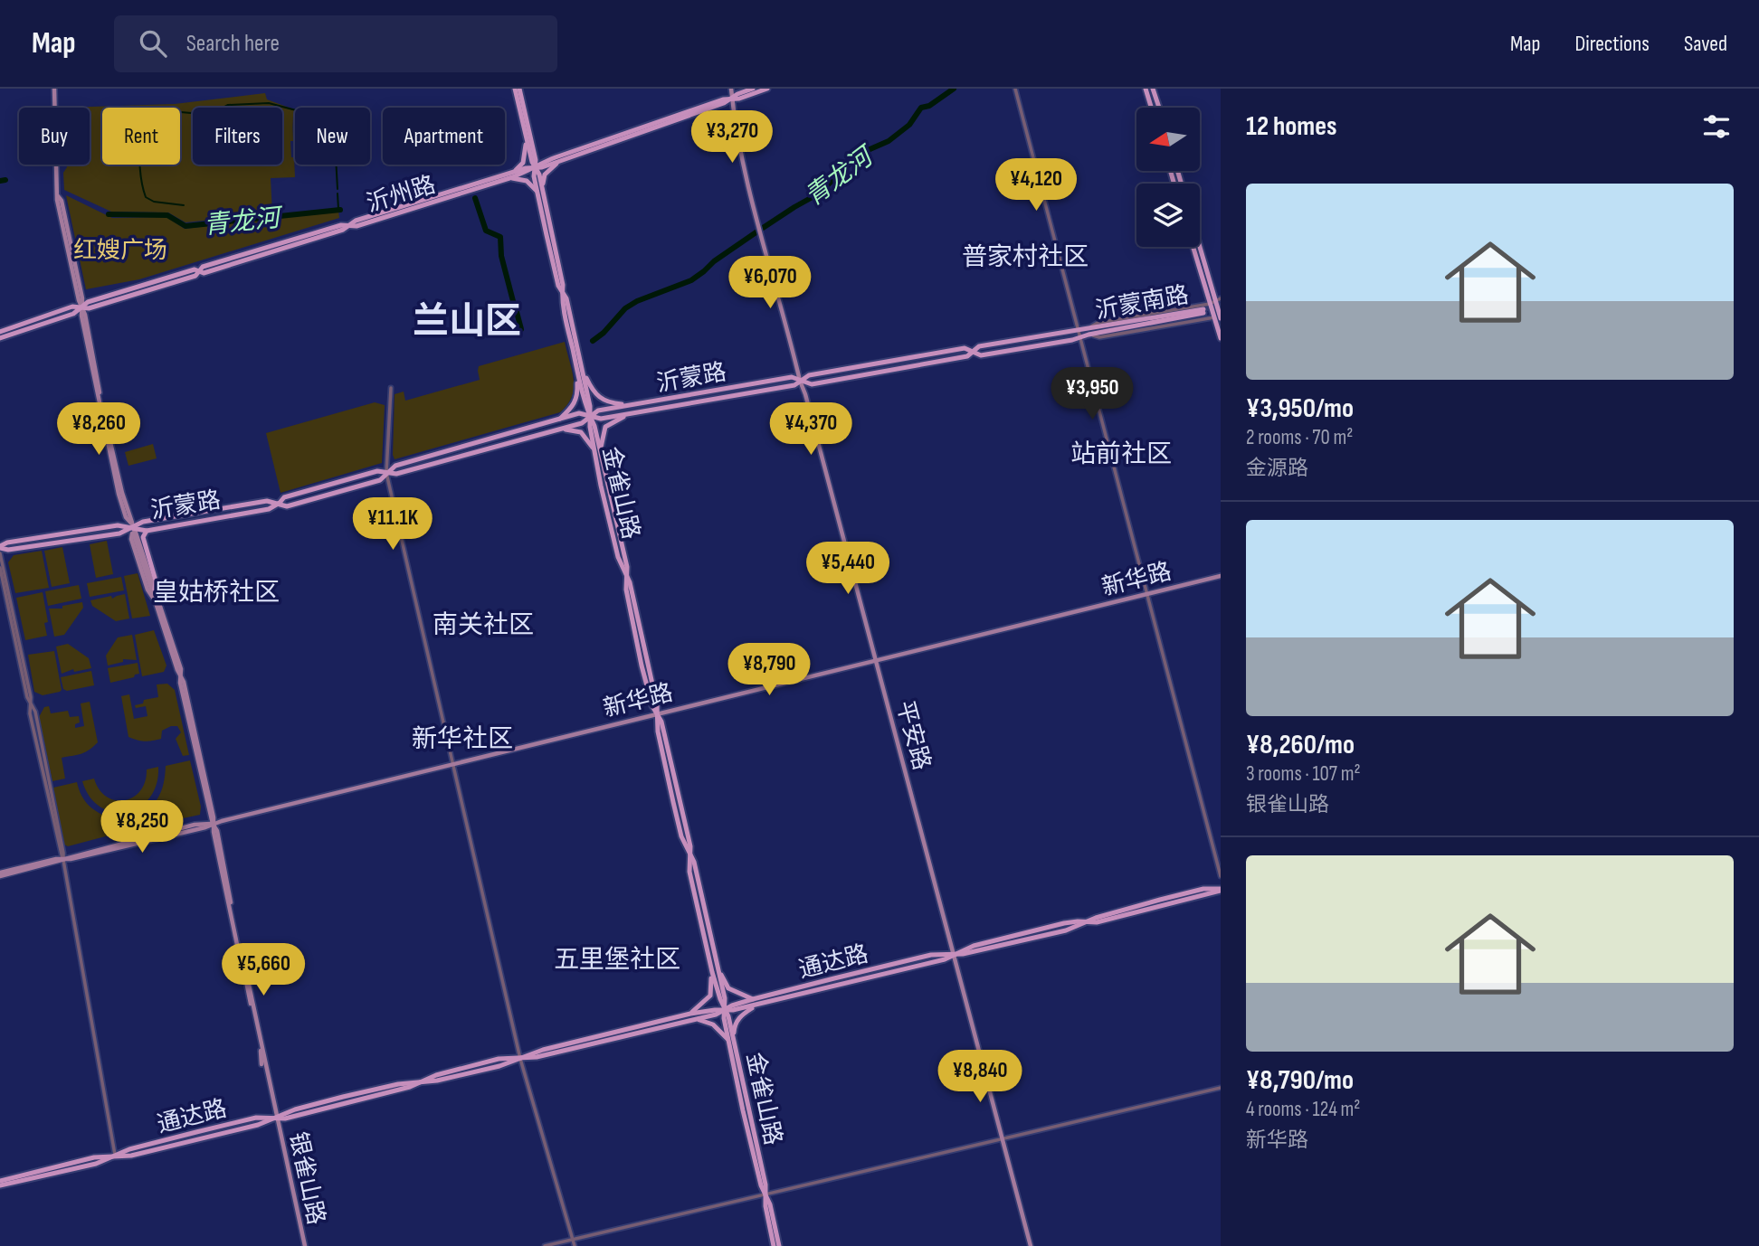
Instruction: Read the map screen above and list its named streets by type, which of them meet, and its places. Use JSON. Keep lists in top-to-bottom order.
{
  "streets": {
    "main road": [
      "沂州路",
      "沂蒙南路",
      "沂蒙路",
      "金雀山路",
      "新华路",
      "平安路",
      "通达路",
      "银雀山路"
    ]
  },
  "crossings": [
    ["沂州路", "金雀山路"],
    ["沂州路", "平安路"],
    ["沂州路", "银雀山路"],
    ["沂蒙南路", "沂蒙路"],
    ["沂蒙路", "金雀山路"],
    ["沂蒙路", "平安路"],
    ["沂蒙路", "银雀山路"],
    ["金雀山路", "新华路"],
    ["金雀山路", "通达路"],
    ["新华路", "平安路"],
    ["新华路", "银雀山路"],
    ["平安路", "通达路"],
    ["通达路", "银雀山路"]
  ],
  "districts": [
    "普家村社区",
    "兰山区",
    "站前社区",
    "皇姑桥社区",
    "南关社区",
    "新华社区",
    "五里堡社区"
  ],
  "water": ["青龙河"],
  "parks": ["红嫂广场"],
  "north": "left",
  "page": {
    "header": "Map",
    "search": "Search here",
    "nav": ["Map", "Directions", "Saved"],
    "heading": "12 homes",
    "chip": [
      "Buy",
      "Rent",
      "Filters",
      "New",
      "Apartment"
    ],
    "price": [
      "¥3,270",
      "¥4,120",
      "¥6,070",
      "¥3,950",
      "¥8,260",
      "¥4,370",
      "¥11.1K",
      "¥5,440",
      "¥8,790",
      "¥8,250",
      "¥5,660",
      "¥8,840"
    ],
    "list": [
      {
        "name": "¥3,950/mo",
        "note": "2 rooms · 70 m² · 金源路"
      },
      {
        "name": "¥8,260/mo",
        "note": "3 rooms · 107 m² · 银雀山路"
      },
      {
        "name": "¥8,790/mo",
        "note": "4 rooms · 124 m² · 新华路"
      }
    ]
  }
}
